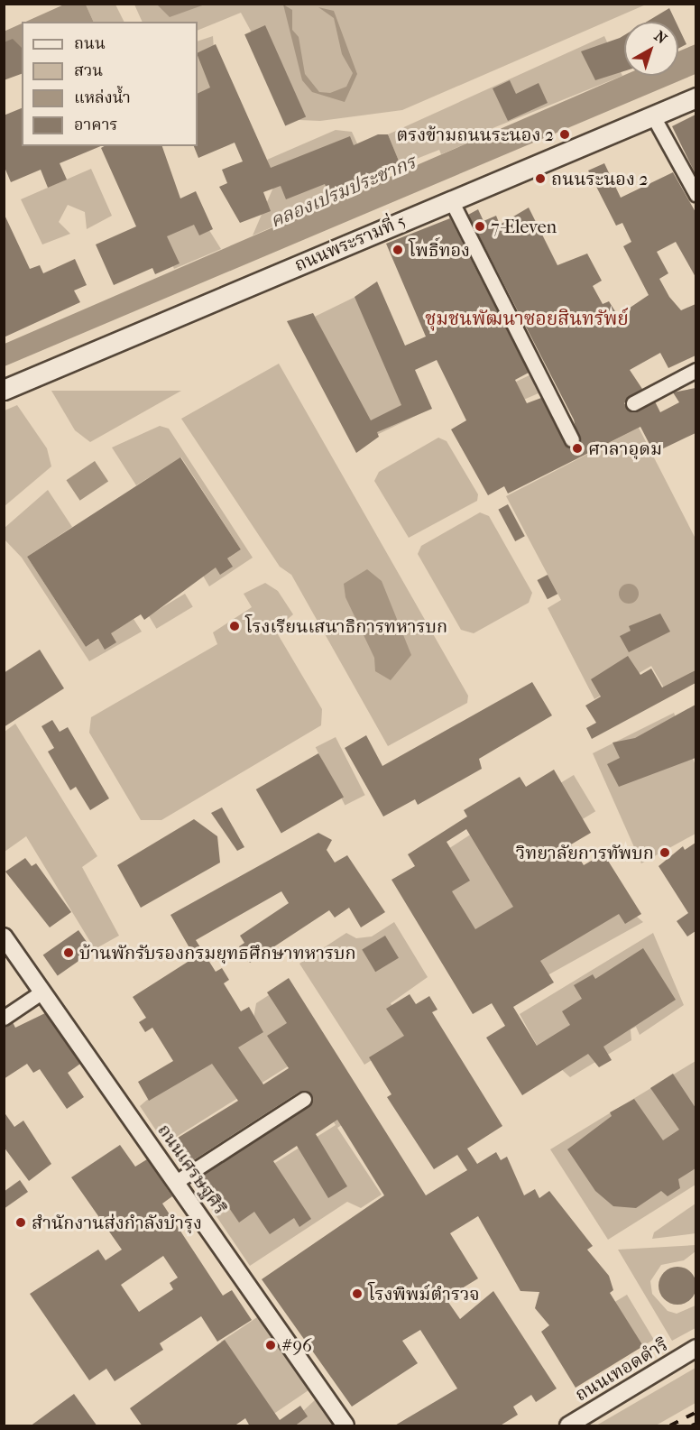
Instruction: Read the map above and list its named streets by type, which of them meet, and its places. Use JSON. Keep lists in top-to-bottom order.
{
  "streets": {
    "main road": ["ถนนพระรามที่ 5"],
    "street": ["ถนนเศรษฐศิริ", "ถนนเทอดดำริ"]
  },
  "districts": ["ชุมชนพัฒนาซอยสินทรัพย์"],
  "water": ["คลองเปรมประชากร"],
  "places": [
    "ตรงข้ามถนนระนอง 2",
    "ถนนระนอง 2",
    "7-Eleven",
    "โพธิ์ทอง",
    "ศาลาอุดม",
    "โรงเรียนเสนาธิการทหารบก",
    "วิทยาลัยการทัพบก",
    "บ้านพักรับรองกรมยุทธศึกษาทหารบก",
    "สํานักงานส่งกําลังบํารุง",
    "โรงพิพม์ตำรวจ",
    "#96"
  ],
  "legend": [
    "ถนน",
    "สวน",
    "แหล่งน้ำ",
    "อาคาร"
  ],
  "north": "top right"
}
